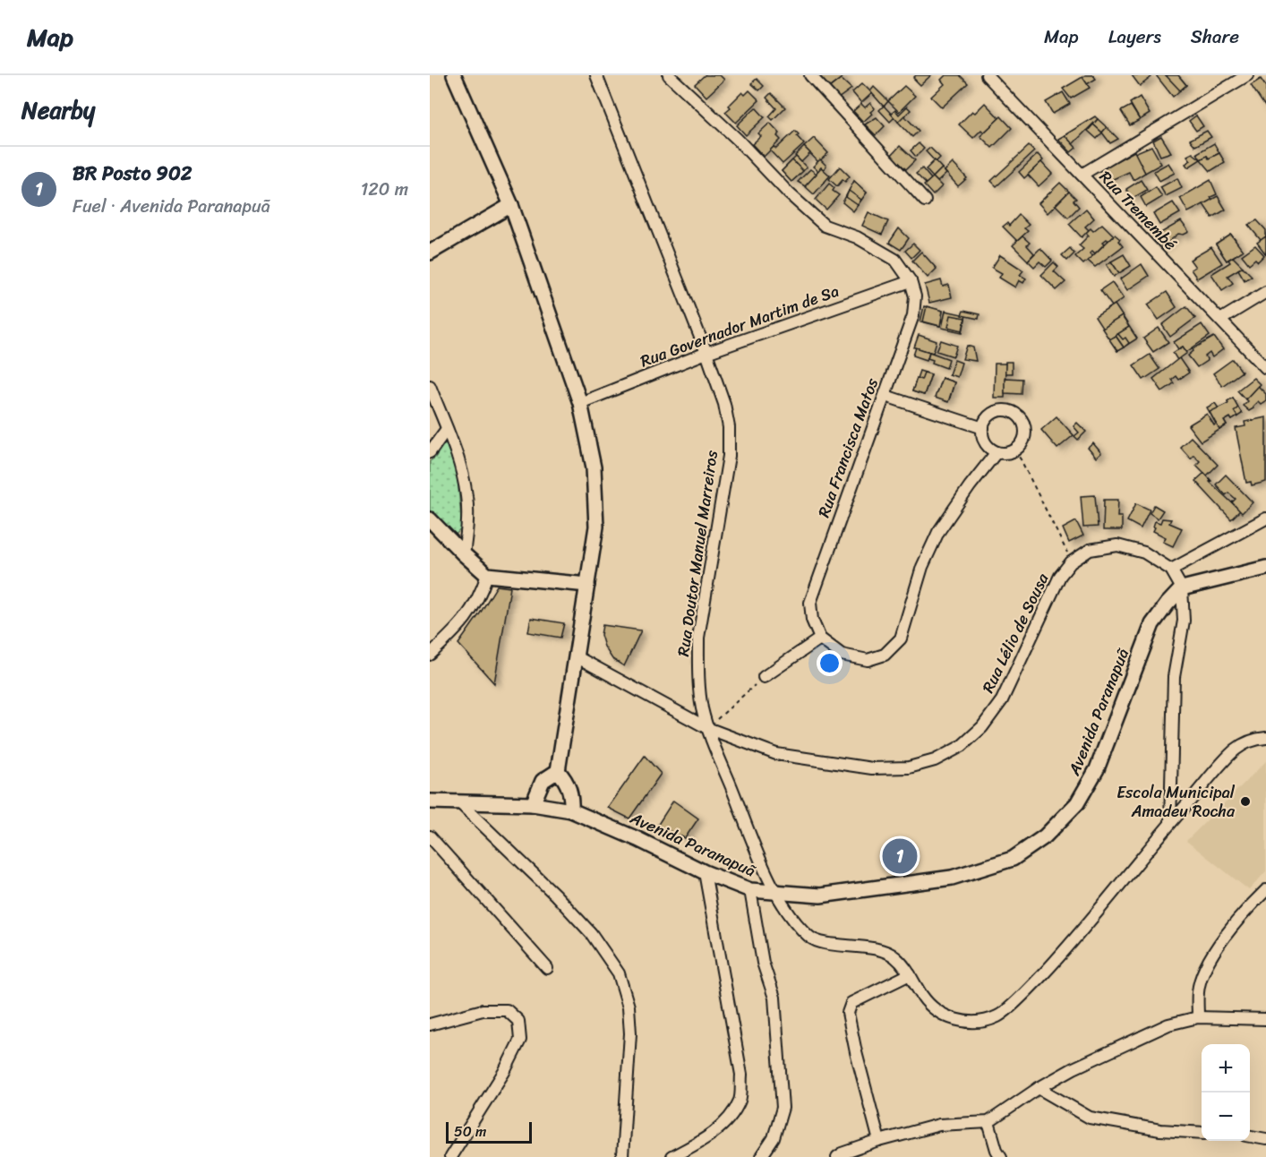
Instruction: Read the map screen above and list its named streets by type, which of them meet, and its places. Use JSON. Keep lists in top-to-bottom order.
{
  "streets": {
    "street": [
      "Rua Tremembé",
      "Rua Governador Martim de Sa",
      "Rua Francisca Matos",
      "Rua Doutor Manuel Marreiros",
      "Rua Lélio de Sousa",
      "Avenida Paranapuã"
    ]
  },
  "crossings": [
    ["Rua Governador Martim de Sa", "Rua Francisca Matos"],
    ["Rua Governador Martim de Sa", "Rua Doutor Manuel Marreiros"],
    ["Rua Doutor Manuel Marreiros", "Rua Lélio de Sousa"],
    ["Rua Doutor Manuel Marreiros", "Avenida Paranapuã"],
    ["Rua Lélio de Sousa", "Avenida Paranapuã"]
  ],
  "places": ["Escola Municipal Amadeu Rocha"],
  "scale_bar": "50 m",
  "page": {
    "header": "Map",
    "nav": ["Map", "Layers", "Share"],
    "heading": "Nearby",
    "list": [
      {
        "mark": "1",
        "name": "BR Posto 902",
        "note": "Fuel · Avenida Paranapuã",
        "value": "120 m"
      }
    ],
    "pins": "1",
    "map_buttons": ["+", "−"],
    "scale": "50 m"
  }
}
